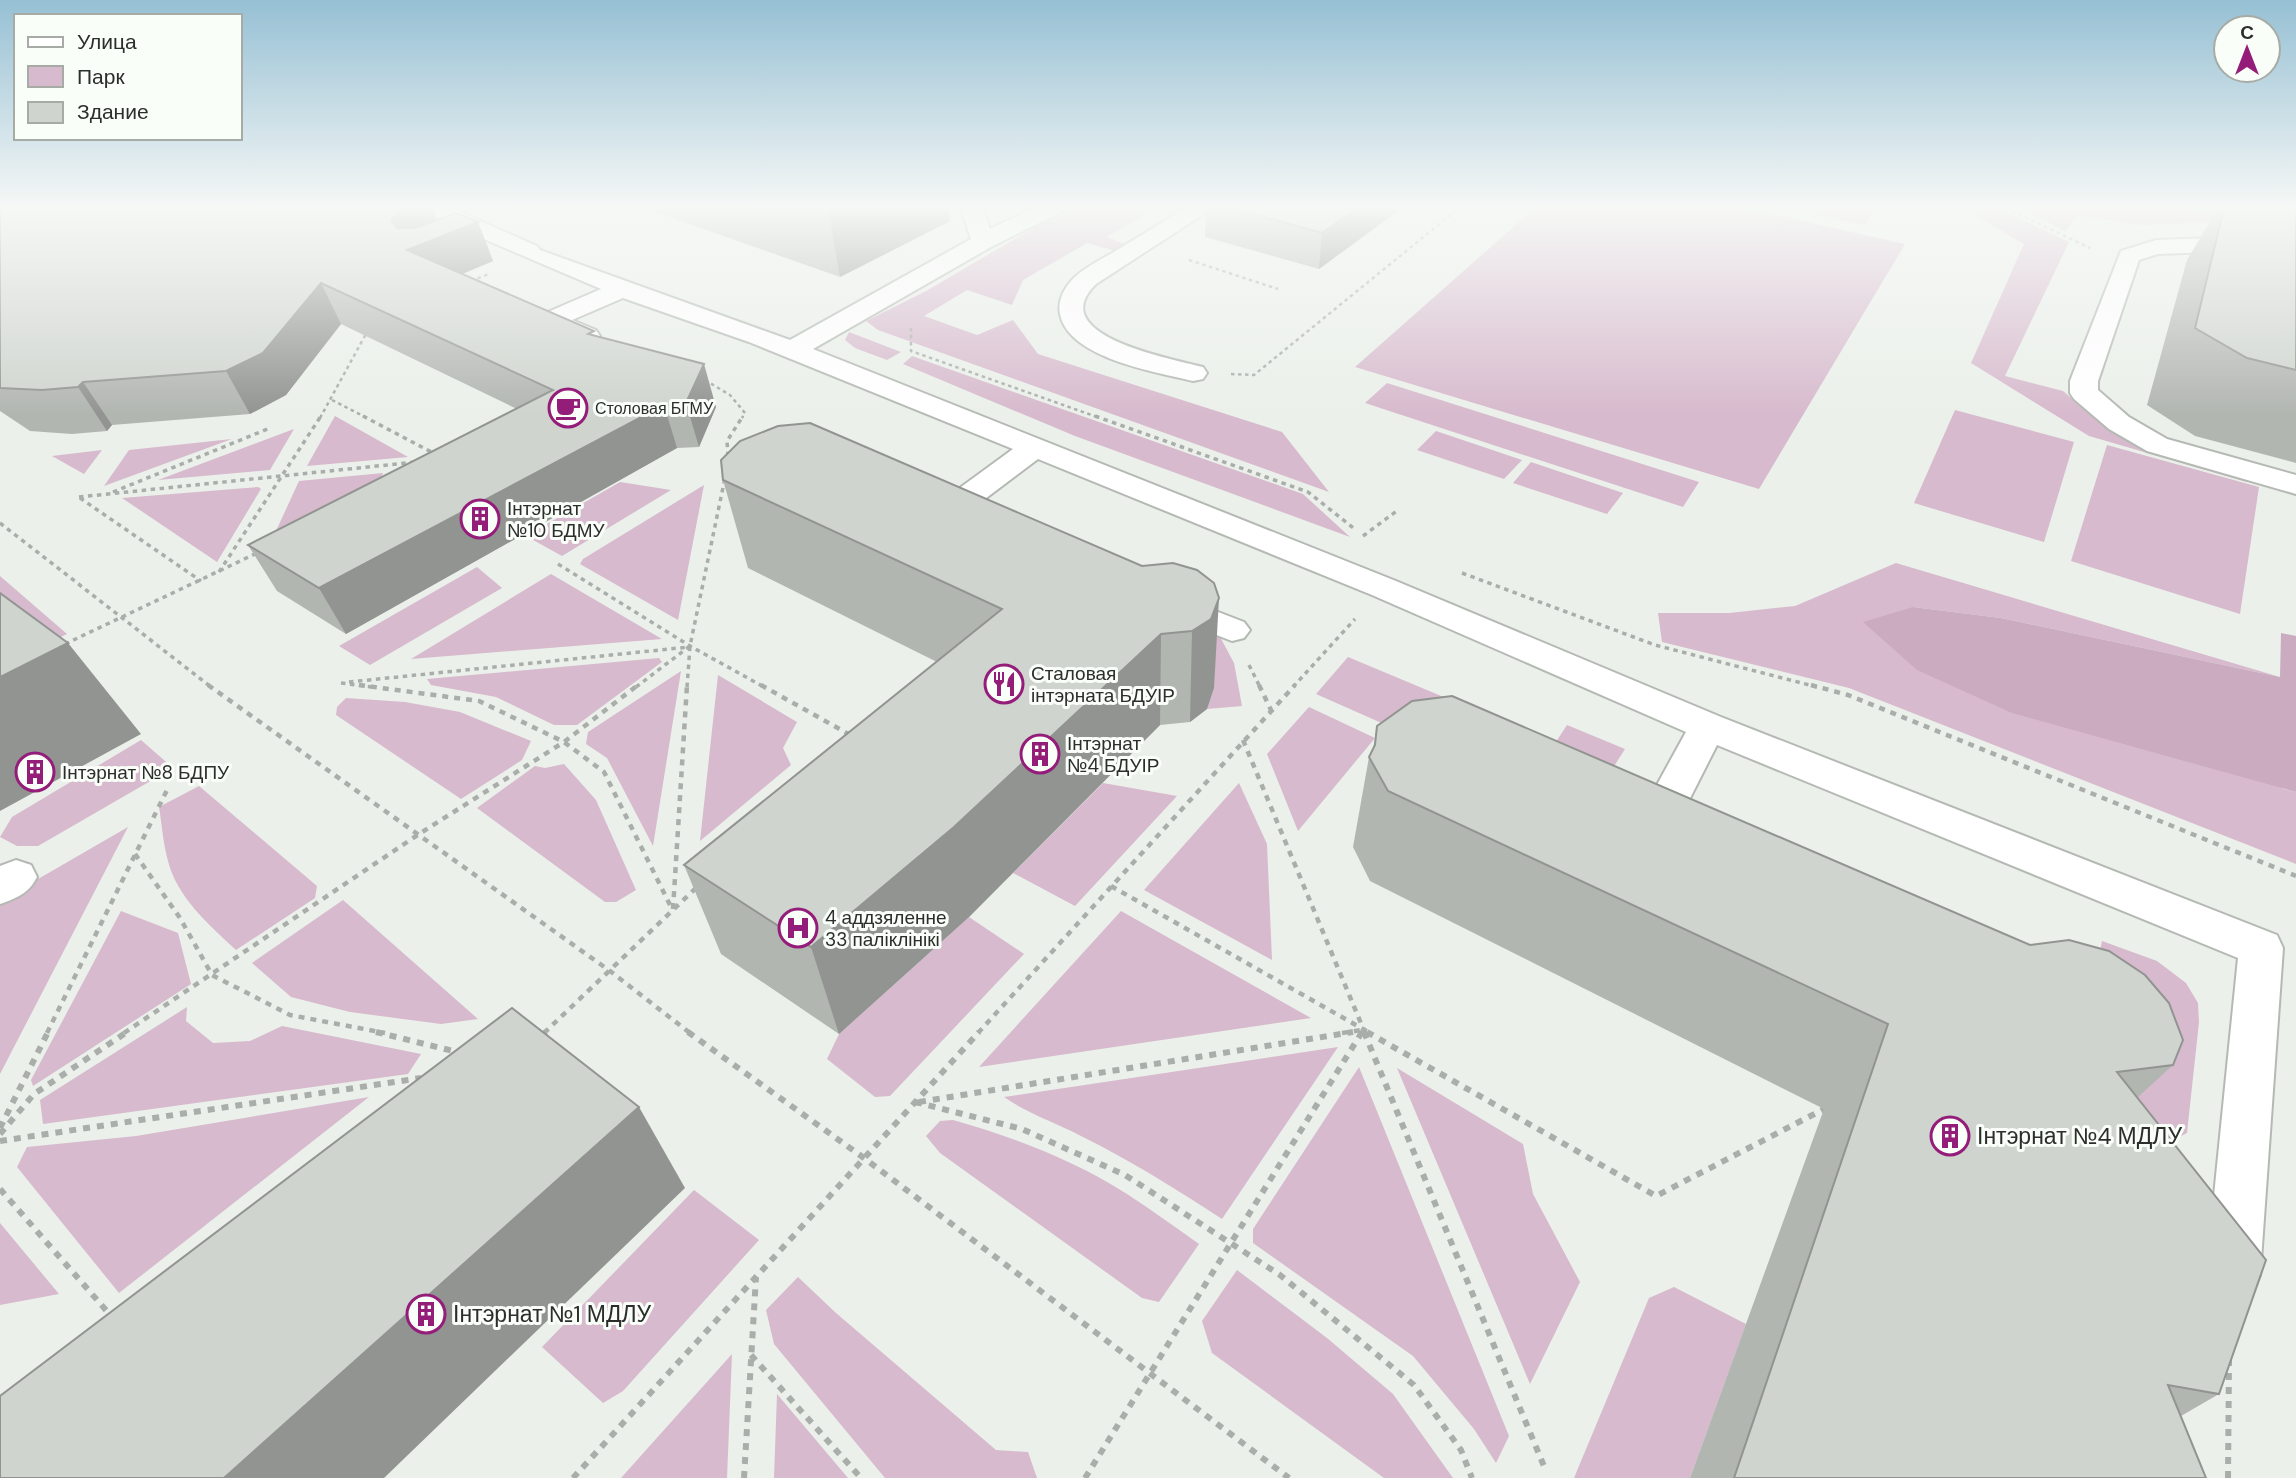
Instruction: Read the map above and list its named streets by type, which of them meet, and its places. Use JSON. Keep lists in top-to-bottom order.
{
  "places": {
    "cafe": ["Столовая БГМУ"],
    "building": [
      "Інтэрнат №10 БДМУ",
      "Інтэрнат №4 БДУІР",
      "Інтэрнат №8 БДПУ",
      "Інтэрнат №4 МДЛУ",
      "Інтэрнат №1 МДЛУ"
    ],
    "restaurant": ["Сталовая інтэрната БДУІР"],
    "hospital": ["4 аддзяленне 33 паліклінікі"]
  },
  "legend": ["Улица", "Парк", "Здание"],
  "north": "top"
}
